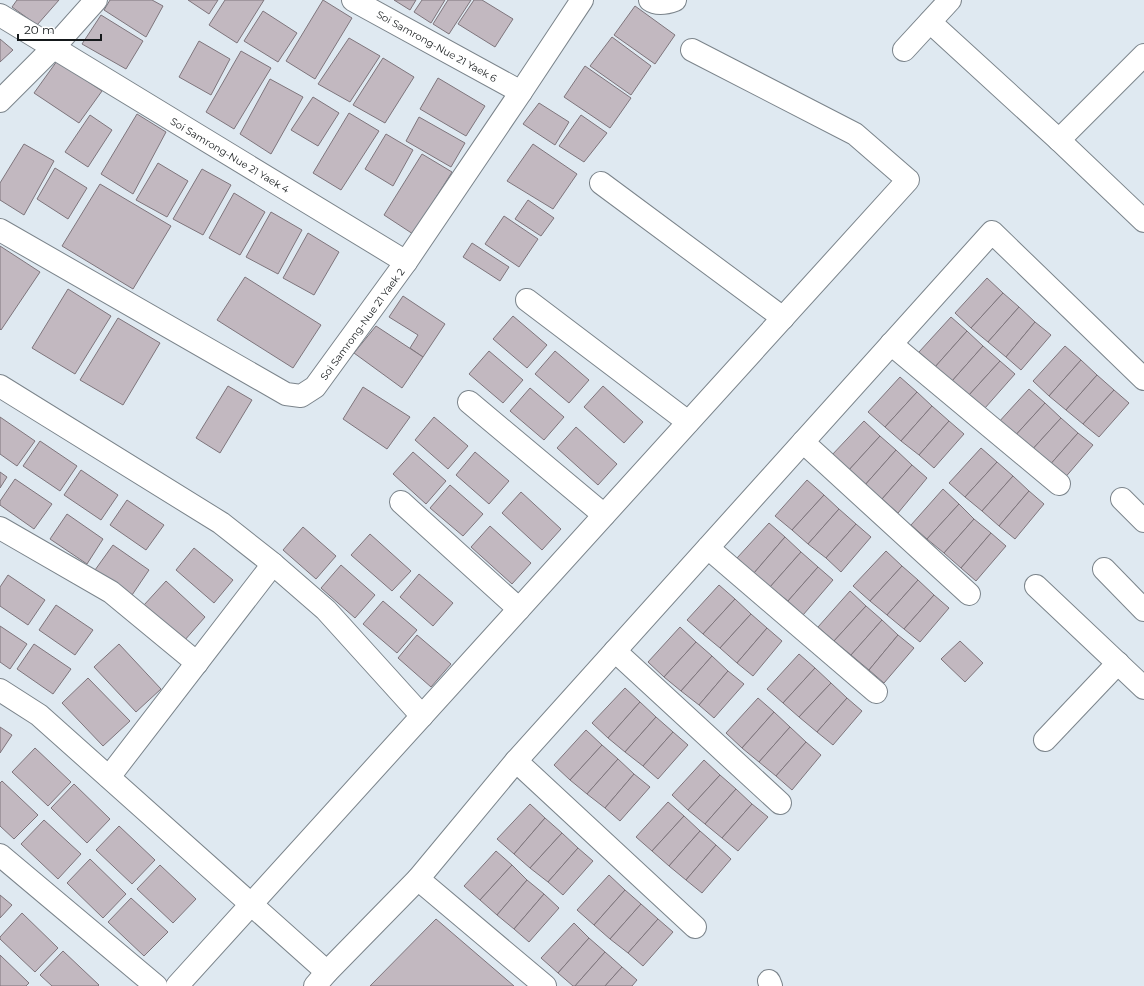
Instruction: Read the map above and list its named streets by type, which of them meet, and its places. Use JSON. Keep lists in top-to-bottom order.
{
  "streets": {
    "street": ["Soi Samrong-Nue 21 Yaek 6", "Soi Samrong-Nue 21 Yaek 4", "Soi Samrong-Nue 21 Yaek 2"]
  },
  "crossings": [
    ["Soi Samrong-Nue 21 Yaek 6", "Soi Samrong-Nue 21 Yaek 2"],
    ["Soi Samrong-Nue 21 Yaek 4", "Soi Samrong-Nue 21 Yaek 2"]
  ],
  "scale_bar": "20 m"
}
